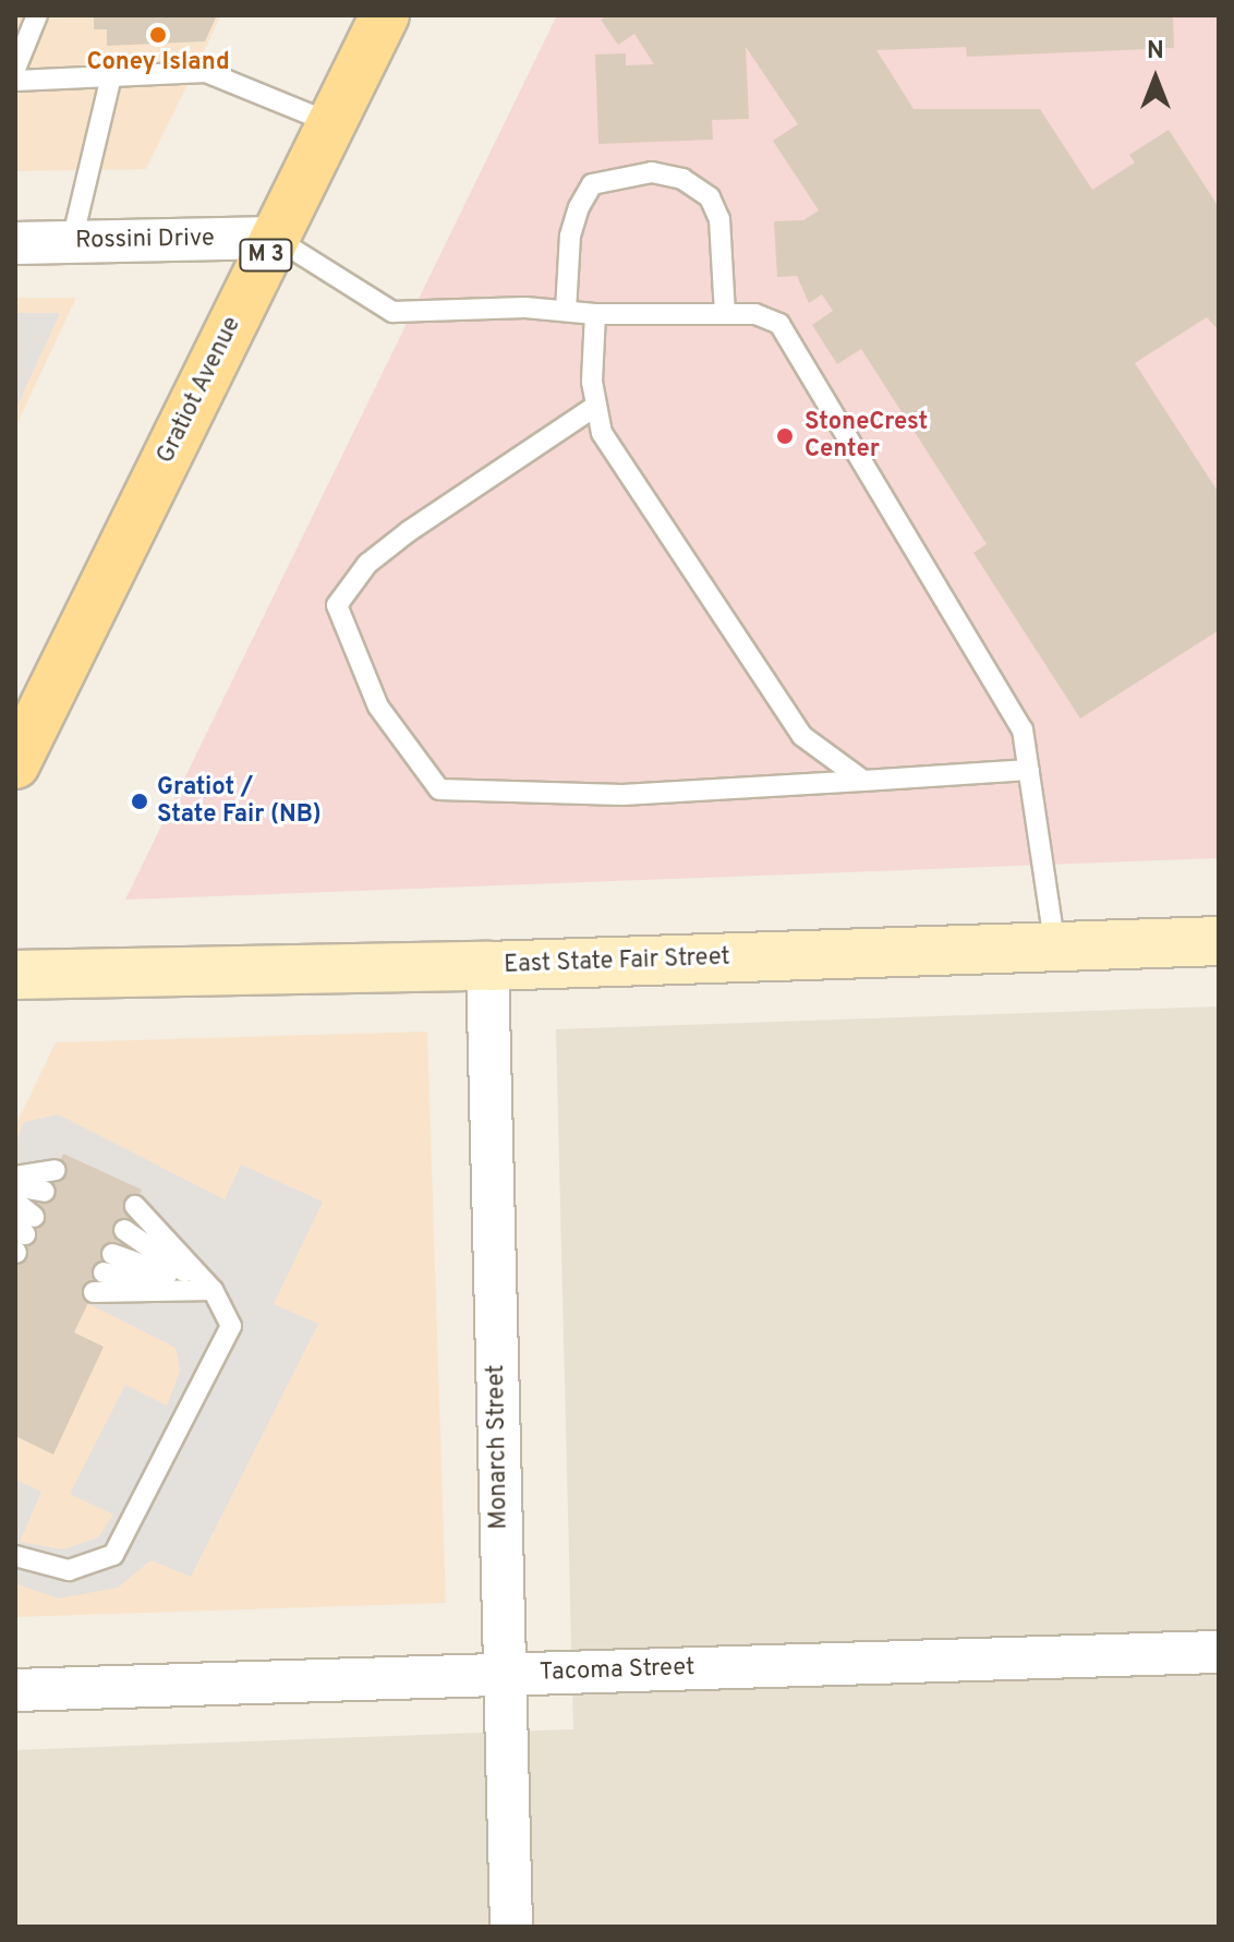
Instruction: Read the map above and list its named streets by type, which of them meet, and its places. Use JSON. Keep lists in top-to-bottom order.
{
  "streets": {
    "main road": ["M 3", "Gratiot Avenue"],
    "street": [
      "Rossini Drive",
      "East State Fair Street",
      "Monarch Street",
      "Tacoma Street"
    ]
  },
  "crossings": [
    ["Rossini Drive", "Gratiot Avenue"],
    ["East State Fair Street", "Monarch Street"],
    ["Monarch Street", "Tacoma Street"]
  ],
  "places": ["Coney Island", "StoneCrest Center", "Gratiot / State Fair (NB)"],
  "north": "top"
}
